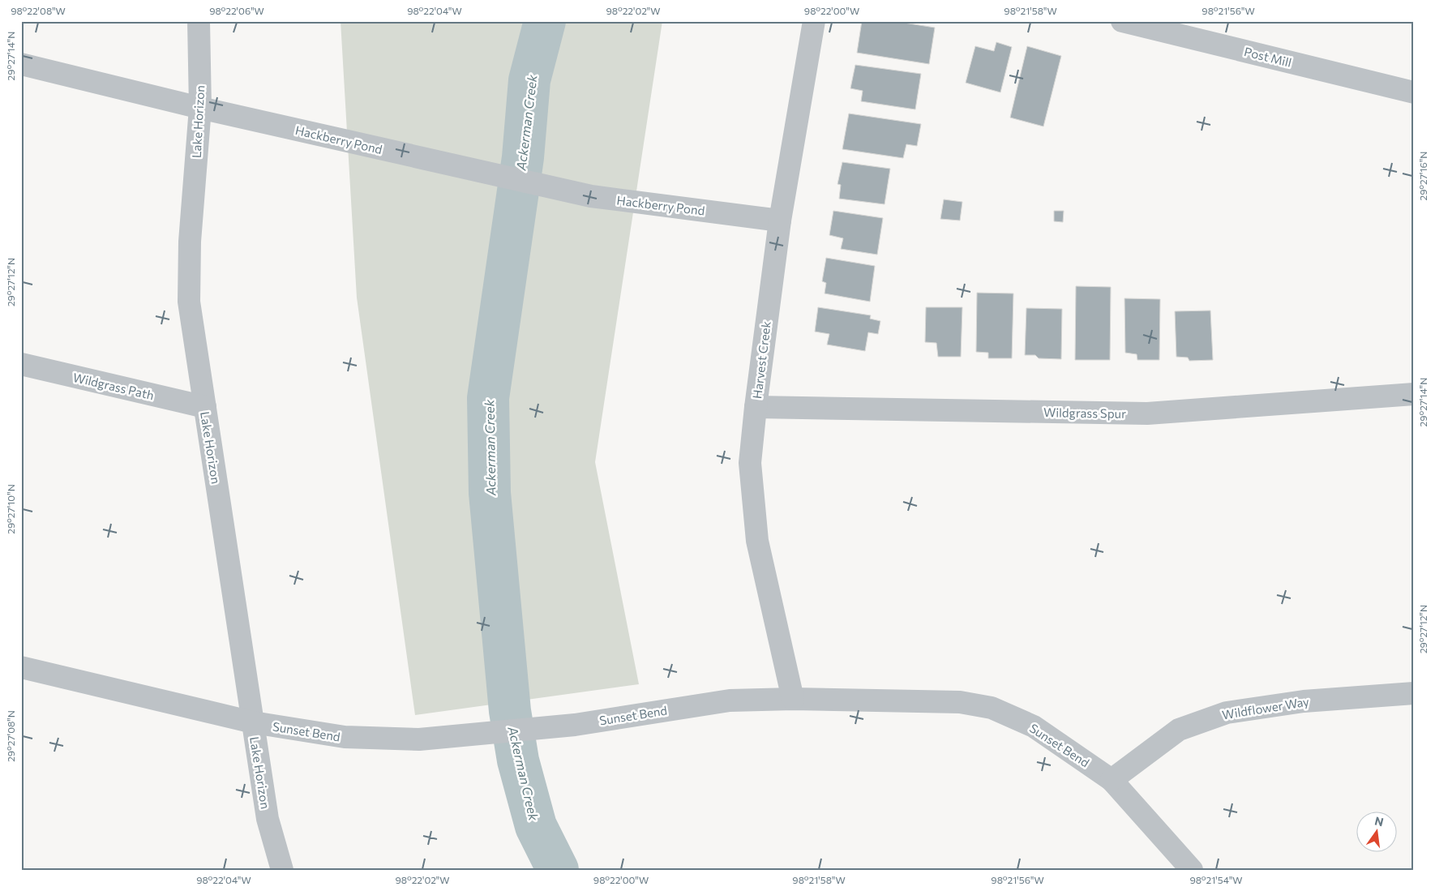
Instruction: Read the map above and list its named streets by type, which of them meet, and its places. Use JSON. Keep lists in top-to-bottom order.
{
  "streets": {
    "street": [
      "Post Mill",
      "Lake Horizon",
      "Hackberry Pond",
      "Harvest Creek",
      "Wildgrass Path",
      "Wildgrass Spur",
      "Wildflower Way",
      "Sunset Bend"
    ]
  },
  "crossings": [
    ["Lake Horizon", "Hackberry Pond"],
    ["Lake Horizon", "Wildgrass Path"],
    ["Lake Horizon", "Sunset Bend"],
    ["Hackberry Pond", "Harvest Creek"],
    ["Harvest Creek", "Wildgrass Spur"],
    ["Harvest Creek", "Sunset Bend"],
    ["Wildflower Way", "Sunset Bend"]
  ],
  "water": ["Ackerman Creek"],
  "north": "top",
  "coordinates": [
    "98°22'08\"W",
    "98°22'06\"W",
    "98°22'04\"W",
    "98°22'02\"W",
    "98°22'00\"W",
    "98°21'58\"W",
    "98°21'56\"W",
    "29°27'14\"N",
    "29°27'16\"N",
    "29°27'12\"N",
    "29°27'10\"N",
    "29°27'08\"N",
    "98°21'54\"W"
  ]
}
